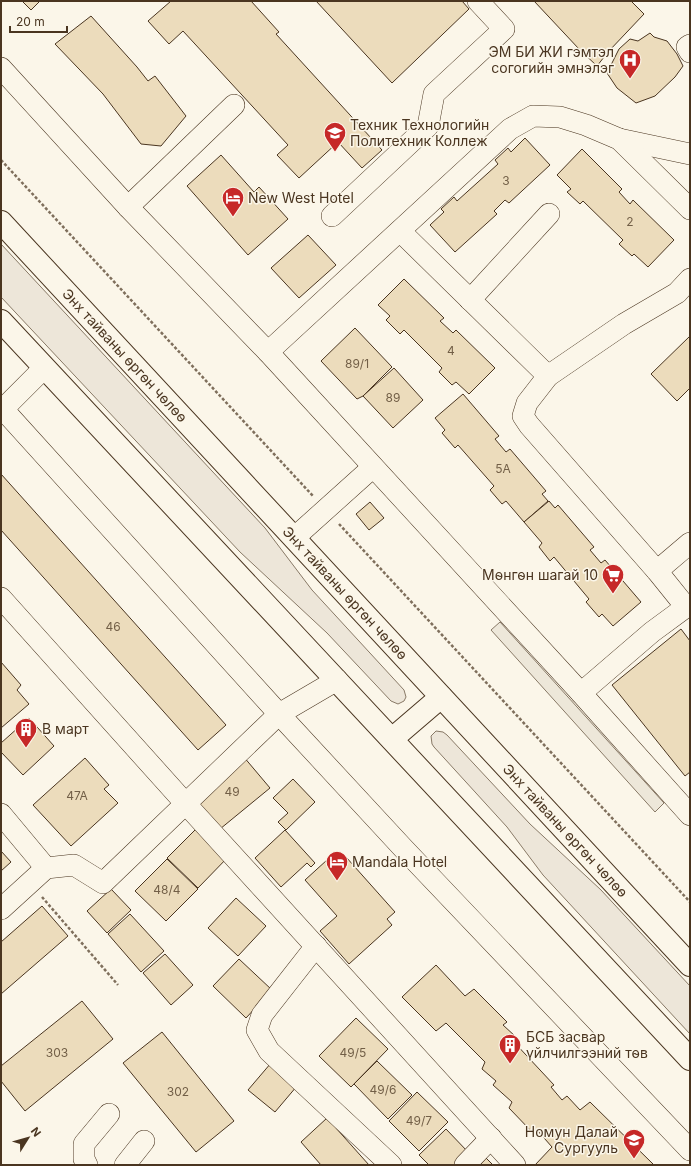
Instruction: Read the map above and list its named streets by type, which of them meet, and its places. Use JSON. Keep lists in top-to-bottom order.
{
  "streets": {
    "highway": ["Энх тайваны өргөн чөлөө"]
  },
  "places": {
    "hospital": ["ЭМ БИ ЖИ гэмтэл согогийн эмнэлэг"],
    "school or university": ["Техник Технологийн Политехник Коллеж", "Номун Далай Сургууль"],
    "hotel": ["New West Hotel", "Mandala Hotel"],
    "supermarket": ["Мөнгөн шагай 10"],
    "building": ["В март", "БСБ засвар үйлчилгээний төв"]
  },
  "house_numbers": [
    "3",
    "2",
    "4",
    "89/1",
    "89",
    "5А",
    "46",
    "49",
    "47А",
    "48/4",
    "303",
    "49/5",
    "49/6",
    "302",
    "49/7"
  ],
  "scale_bar": "20 m",
  "north": "top right"
}
